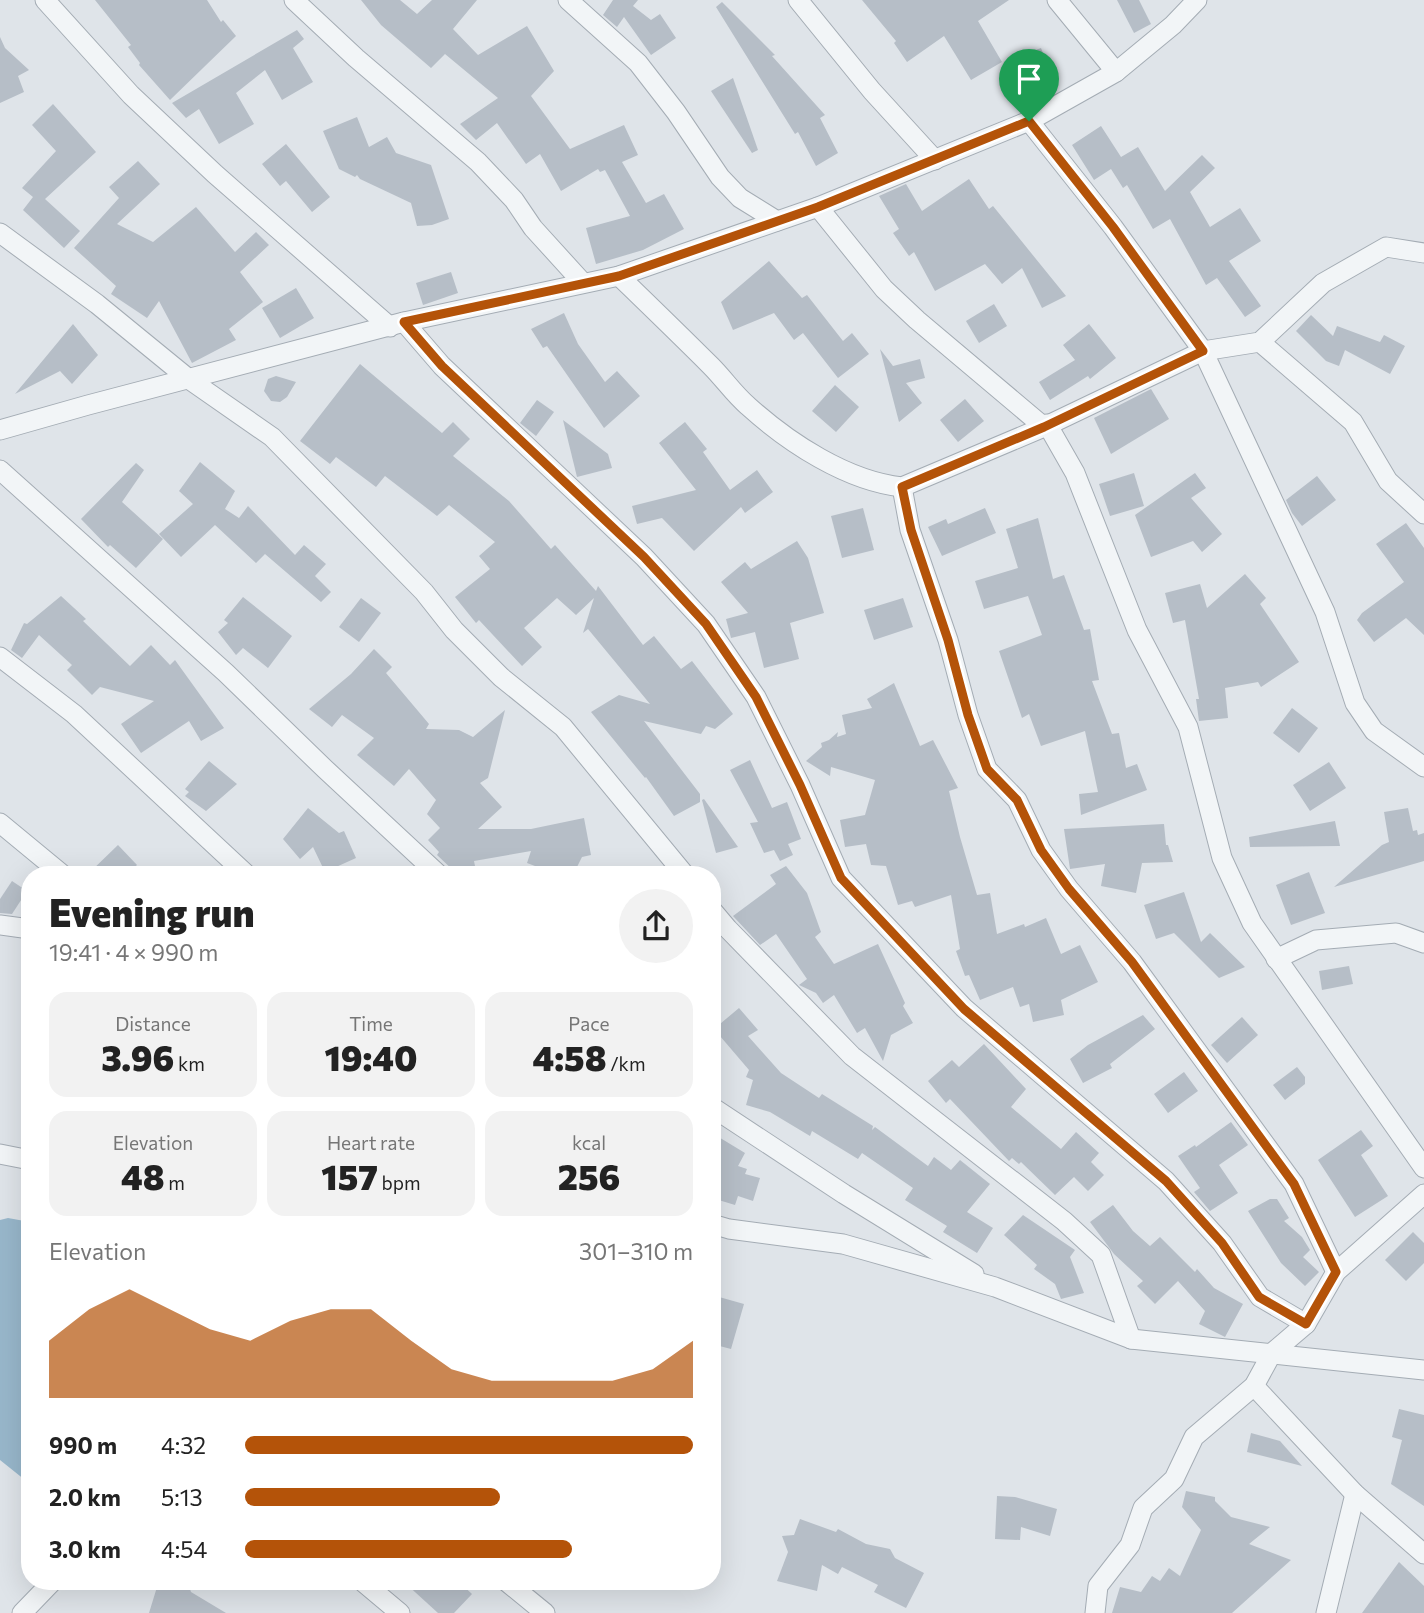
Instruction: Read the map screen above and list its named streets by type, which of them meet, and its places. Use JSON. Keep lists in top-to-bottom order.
{
  "page": {
    "heading": ["Evening run", "19:41 · 4 × 990 m"],
    "stats": [
      ["Distance", "3.96 km"],
      ["Time", "19:40"],
      ["Pace", "4:58 /km"],
      ["Elevation", "48 m"],
      ["Heart rate", "157 bpm"],
      ["kcal", "256"]
    ],
    "chart": ["Elevation", "301–310 m"],
    "list": [
      {
        "name": "990 m",
        "note": "4:32"
      },
      {
        "name": "2.0 km",
        "note": "5:13"
      },
      {
        "name": "3.0 km",
        "note": "4:54"
      }
    ]
  }
}
